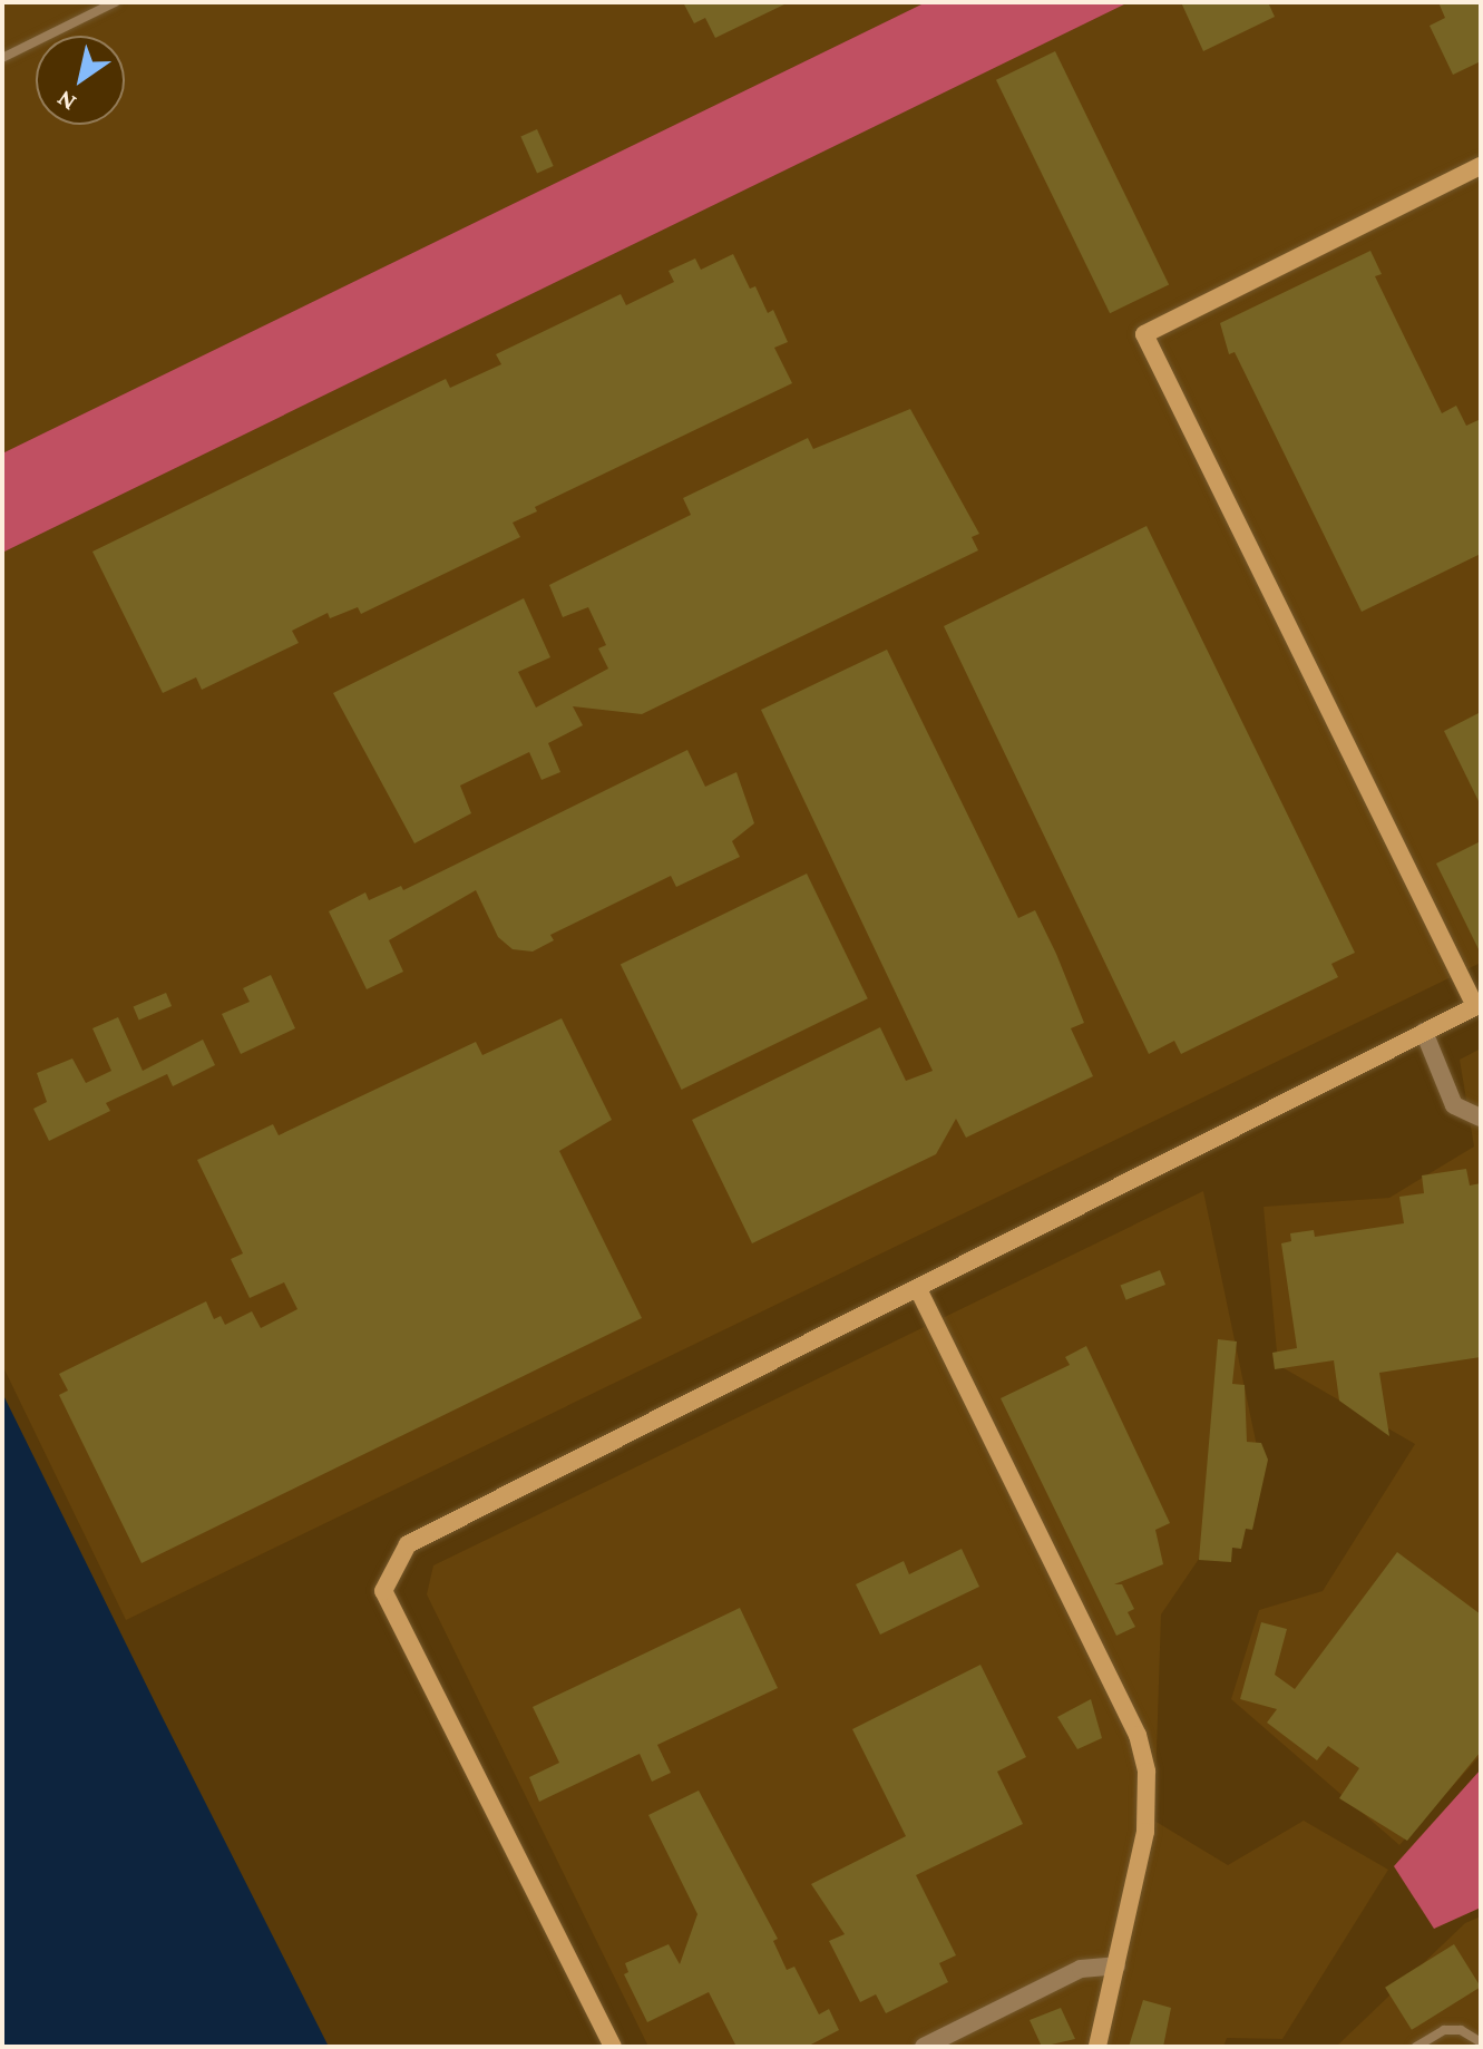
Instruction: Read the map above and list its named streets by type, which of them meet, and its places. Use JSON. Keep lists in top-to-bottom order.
{
  "north": "bottom left"
}
